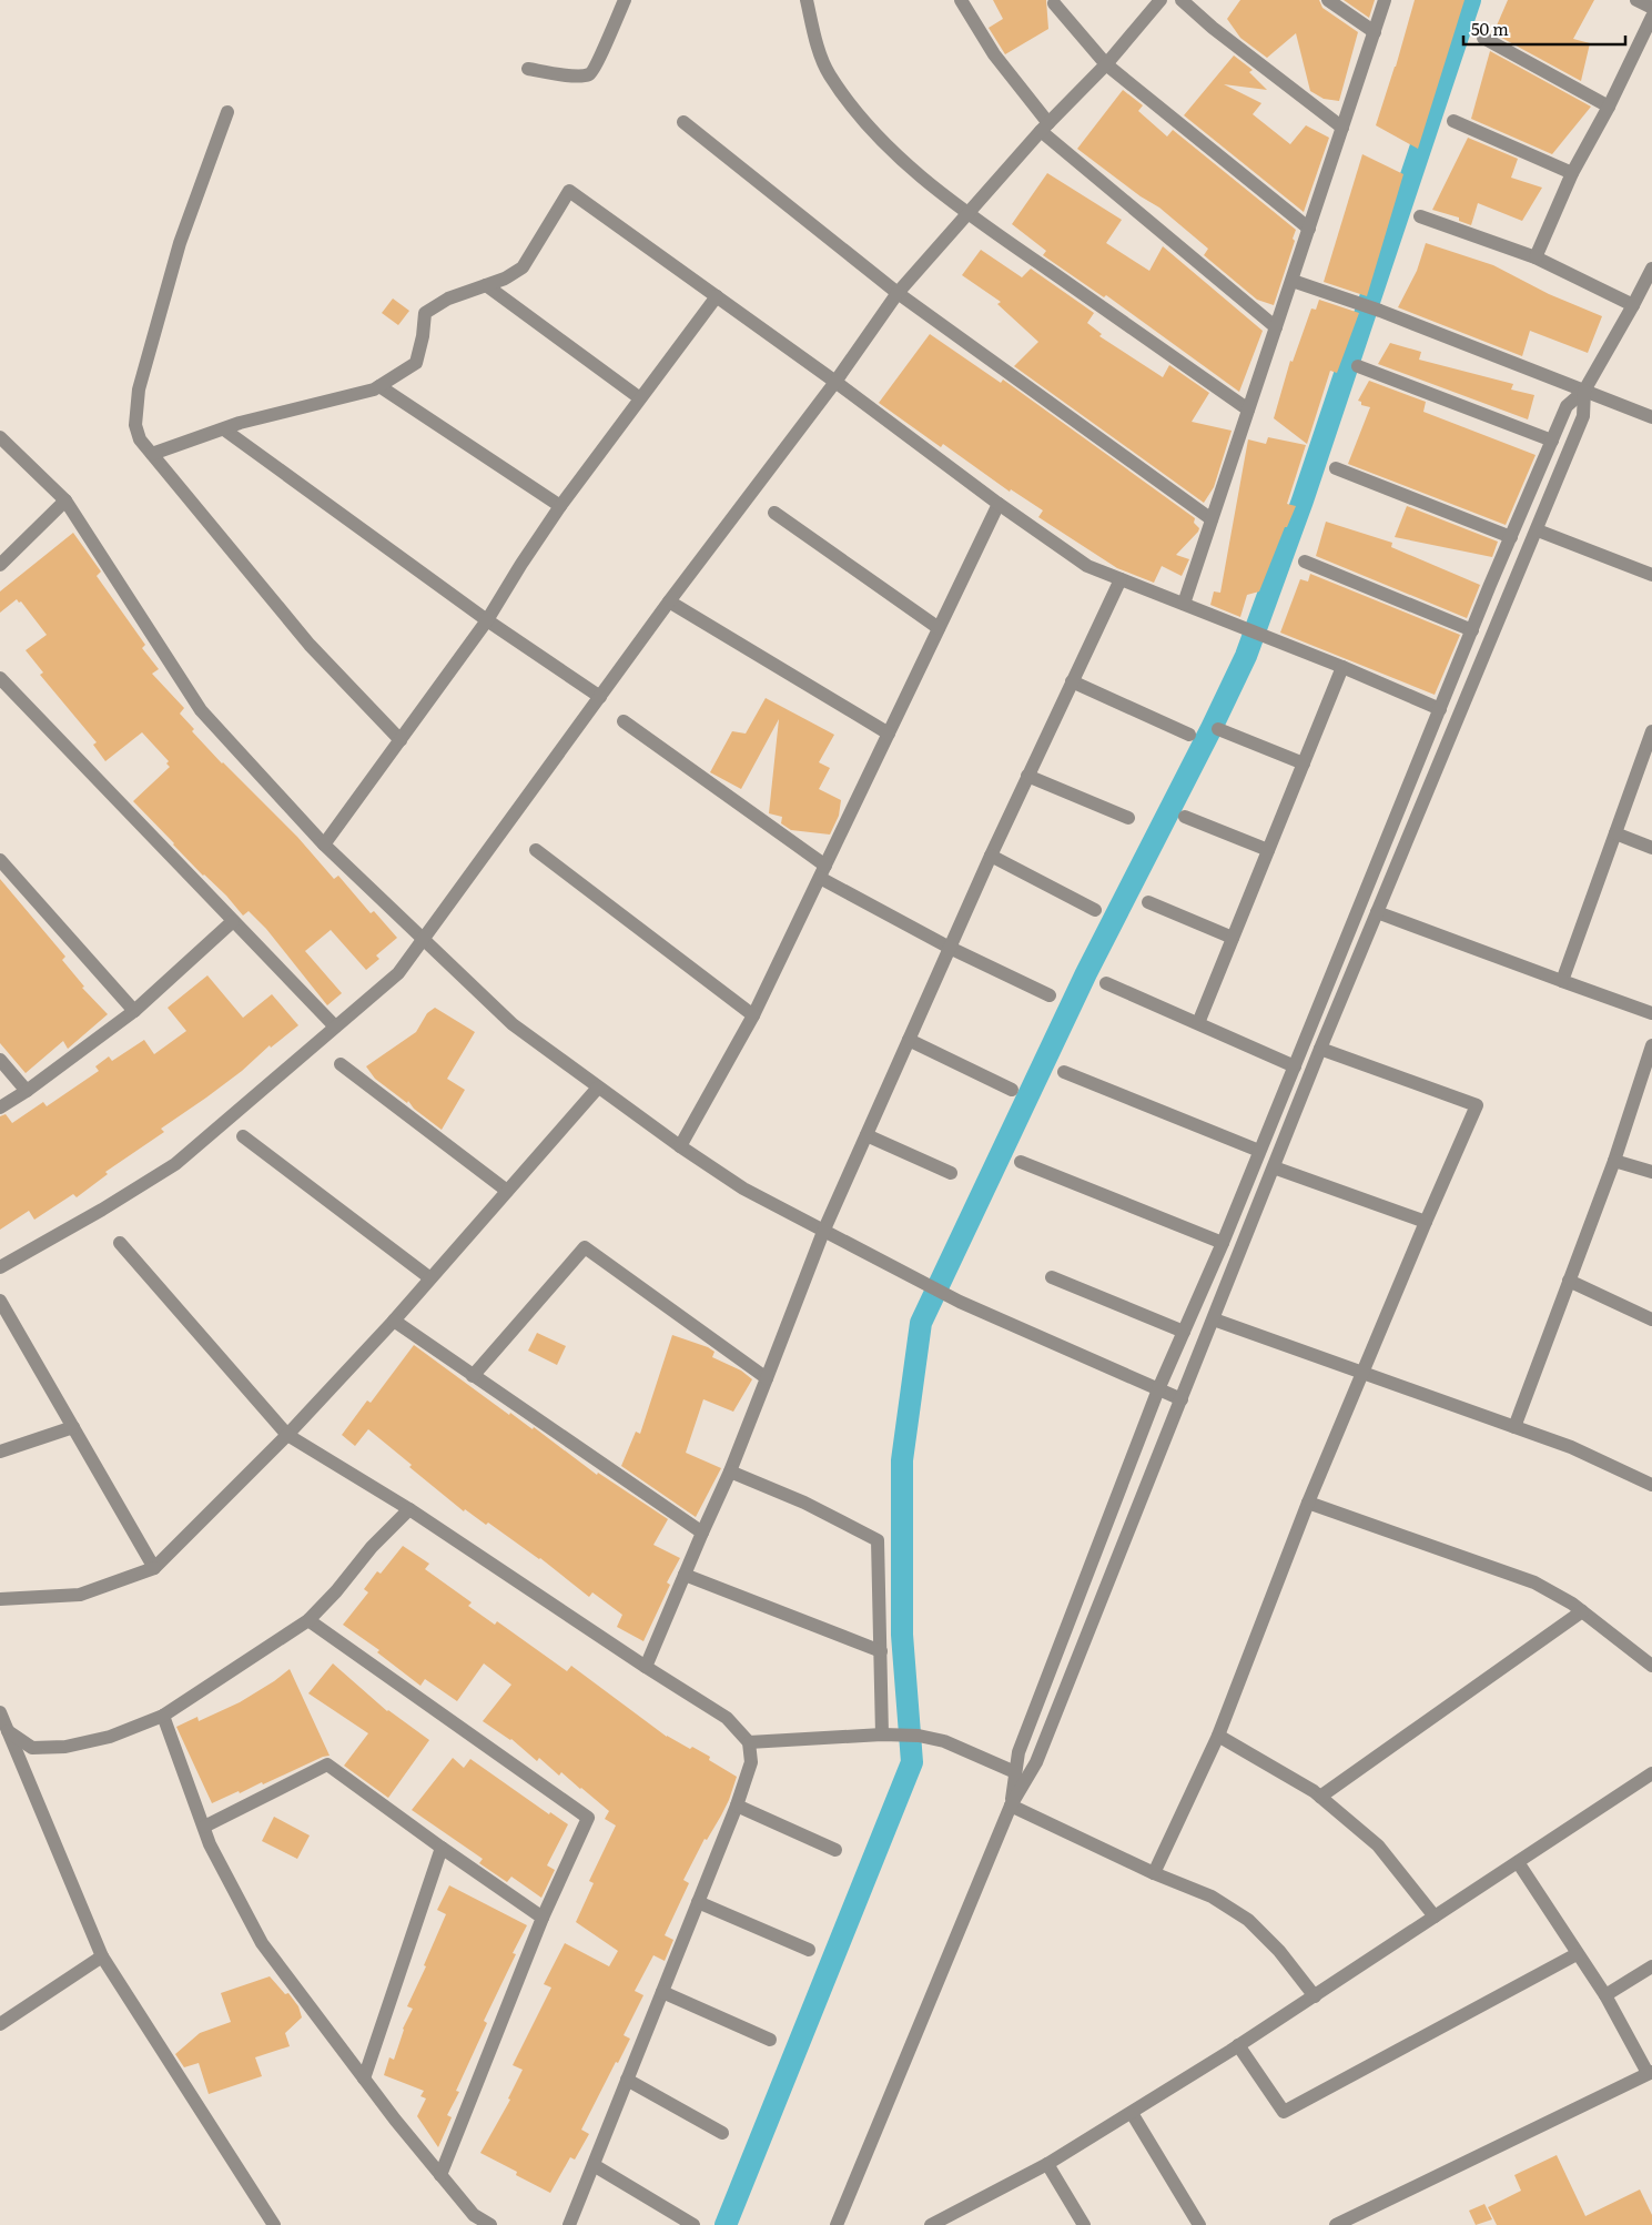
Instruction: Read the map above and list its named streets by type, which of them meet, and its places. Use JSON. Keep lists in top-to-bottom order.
{
  "scale_bar": "50 m"
}
